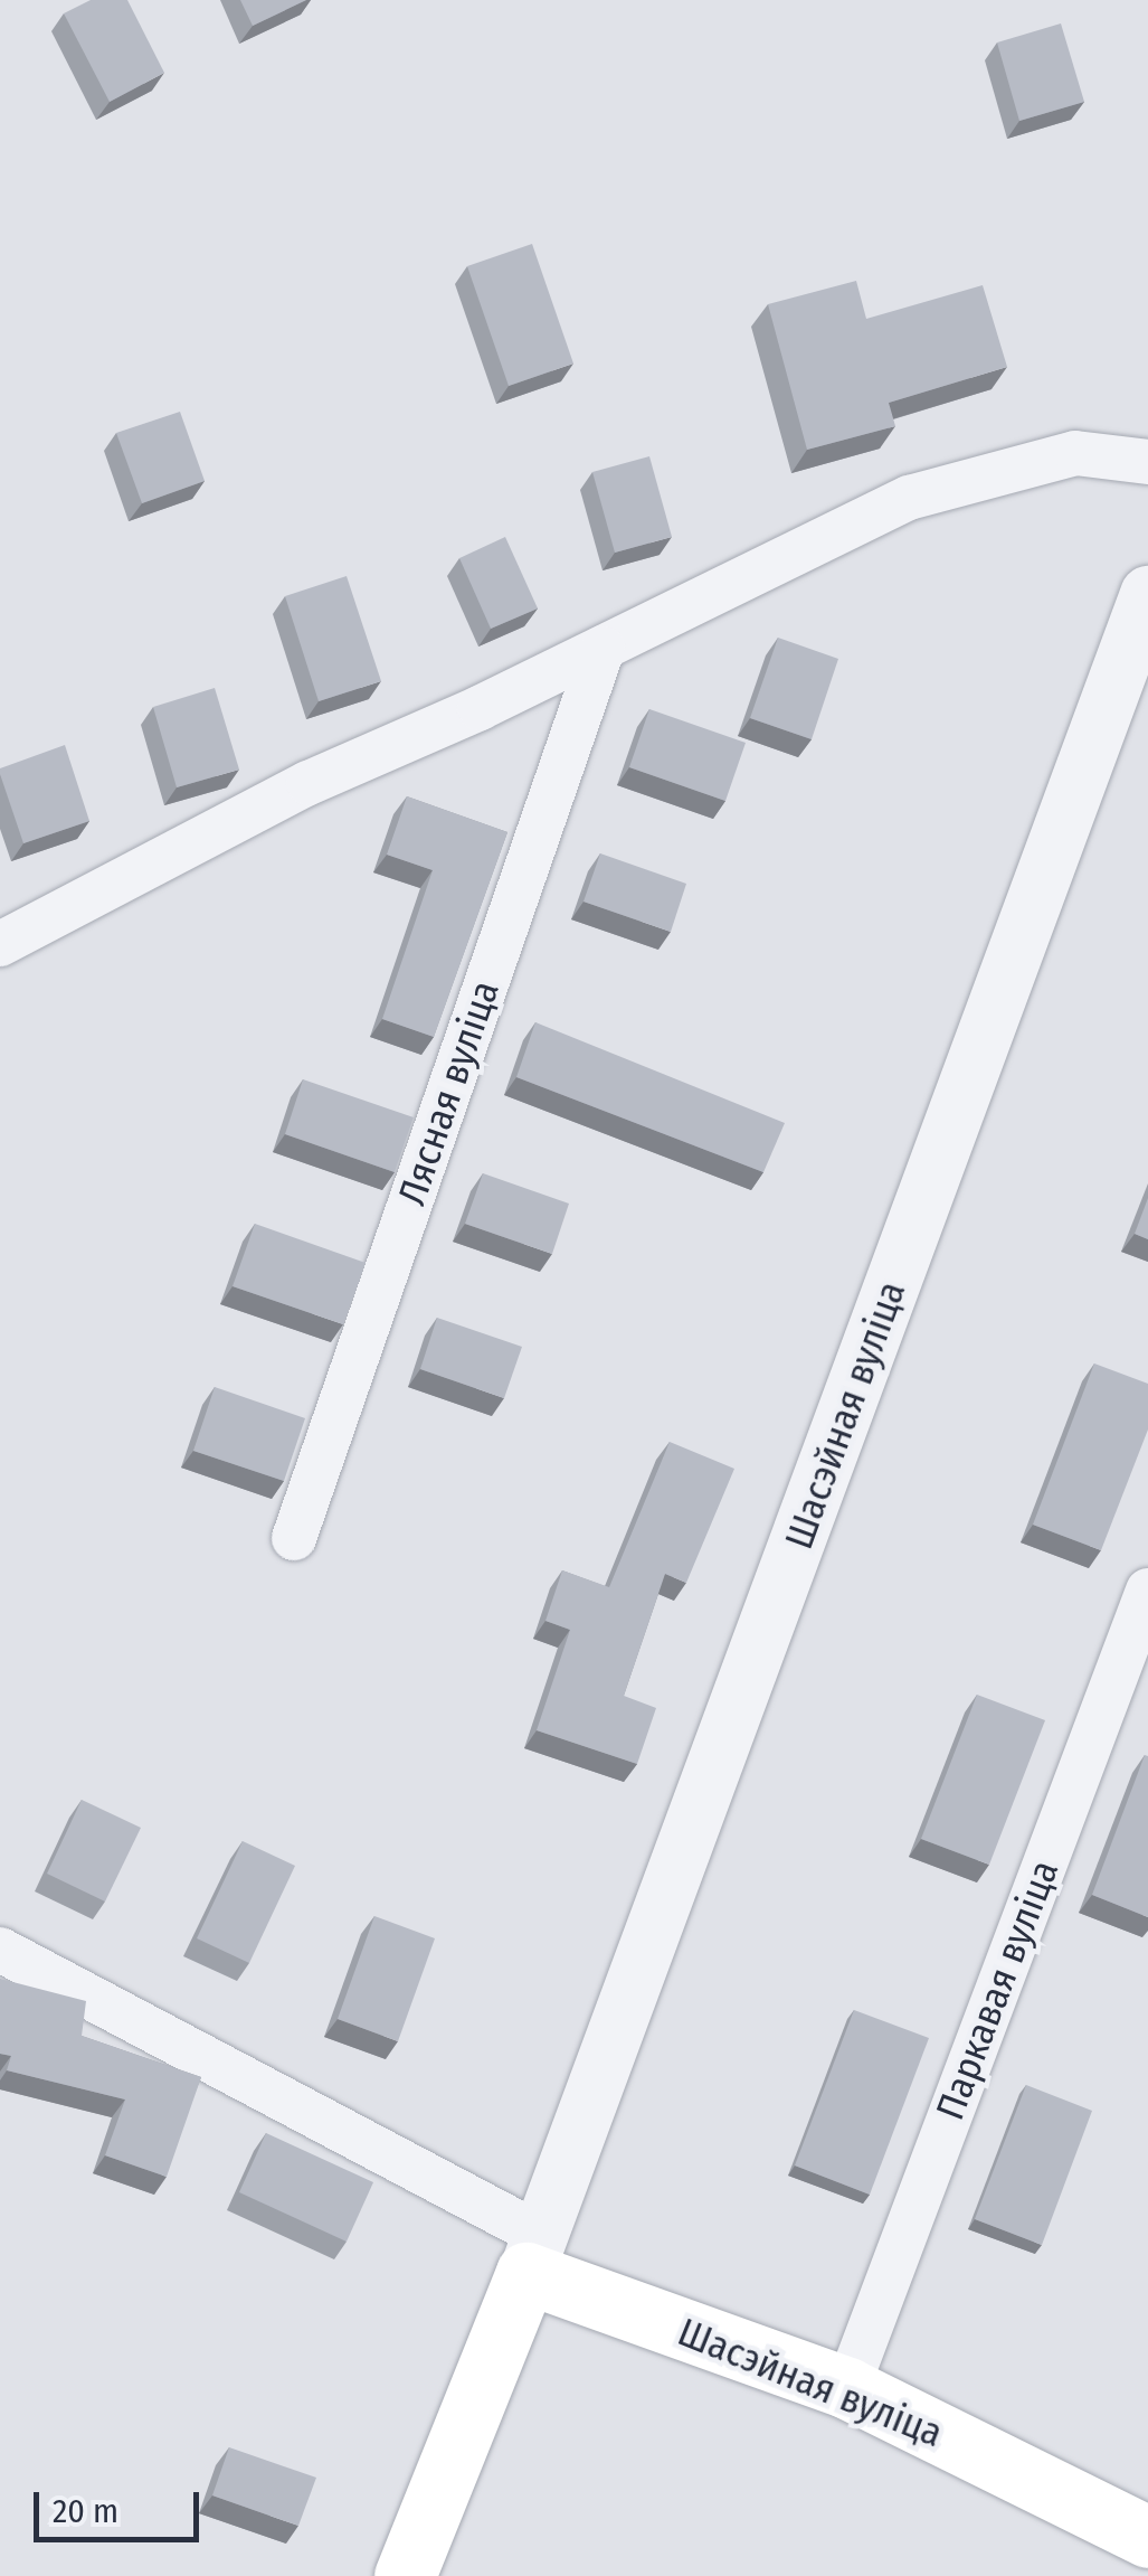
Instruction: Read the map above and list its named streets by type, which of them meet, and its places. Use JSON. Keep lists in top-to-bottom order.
{
  "streets": {
    "main road": ["Шасэйная вуліца"],
    "street": ["Лясная вуліца", "Паркавая вуліца"]
  },
  "crossings": [
    ["Шасэйная вуліца", "Паркавая вуліца"]
  ],
  "scale_bar": "20 m"
}
